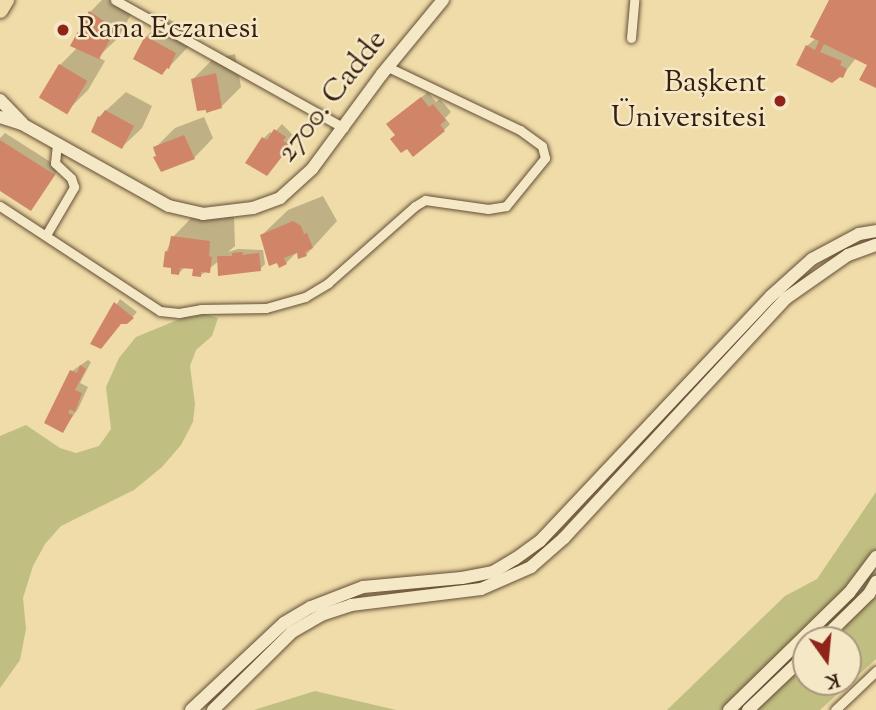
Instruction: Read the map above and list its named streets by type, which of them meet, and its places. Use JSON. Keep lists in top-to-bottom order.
{
  "streets": {
    "street": ["2700. Cadde"]
  },
  "places": ["Rana Eczanesi", "Başkent Üniversitesi"],
  "north": "bottom"
}
